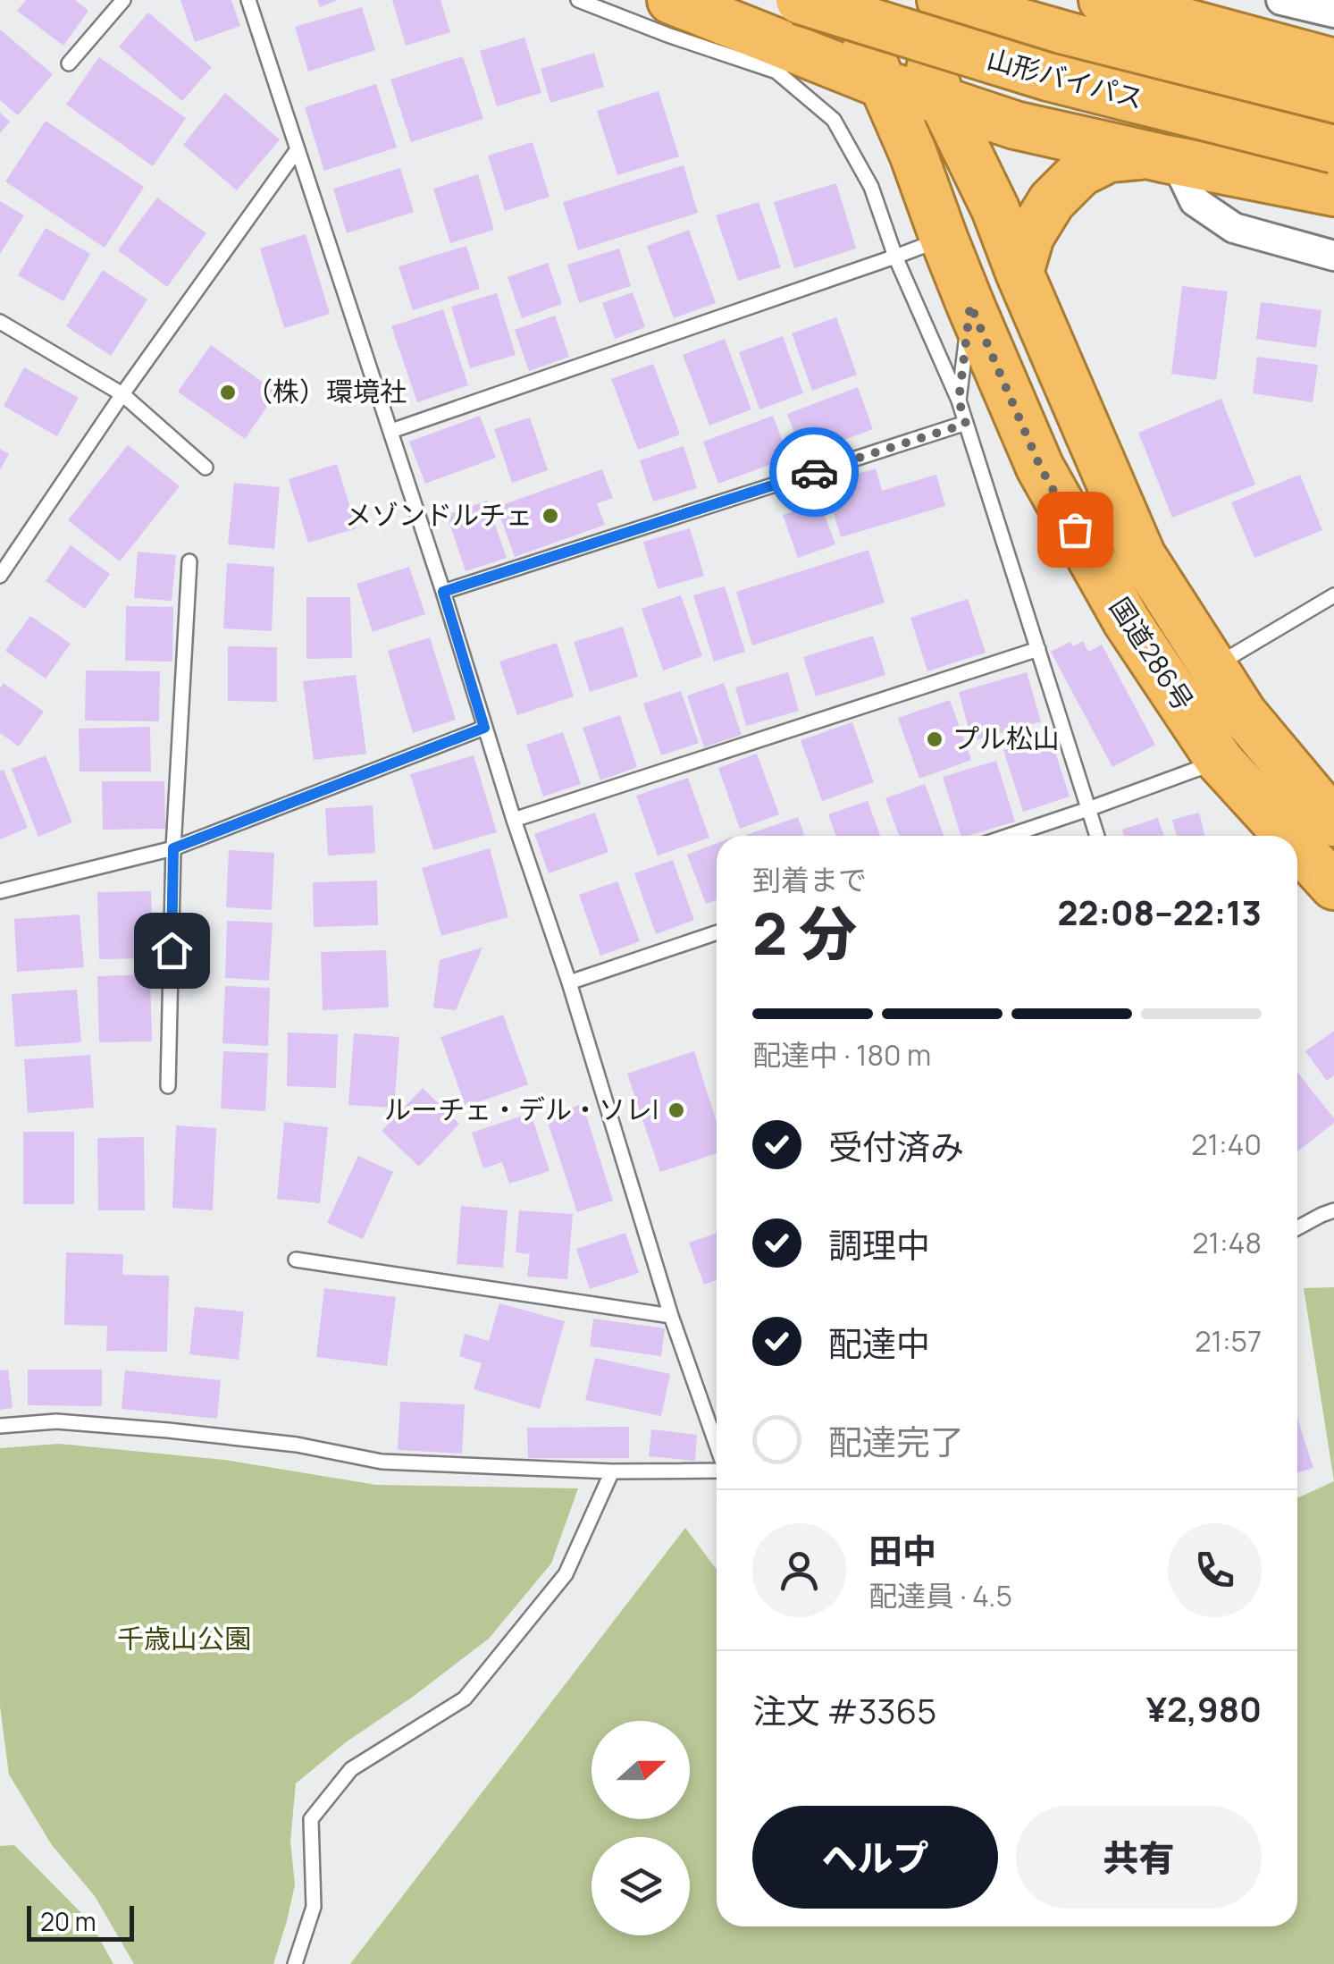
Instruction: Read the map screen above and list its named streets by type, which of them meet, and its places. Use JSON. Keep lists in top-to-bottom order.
{
  "streets": {
    "highway": ["山形バイパス", "国道286号"]
  },
  "parks": ["千歳山公園"],
  "places": [
    "（株）環境社",
    "メゾンドルチェ",
    "プル松山",
    "ルーチェ・デル・ソレI"
  ],
  "scale_bar": "20 m",
  "north": "right",
  "page": {
    "heading": ["2 分", "到着まで", "22:08–22:13"],
    "panel": [
      "田中",
      "配達員 · 4.5",
      "注文 #3365",
      "¥2,980"
    ],
    "bar": "配達中 · 180 m",
    "list": [
      ["受付済み", "21:40"],
      ["調理中", "21:48"],
      ["配達中", "21:57"],
      "配達完了"
    ],
    "buttons": ["ヘルプ", "共有"],
    "scale": "20 m"
  }
}
